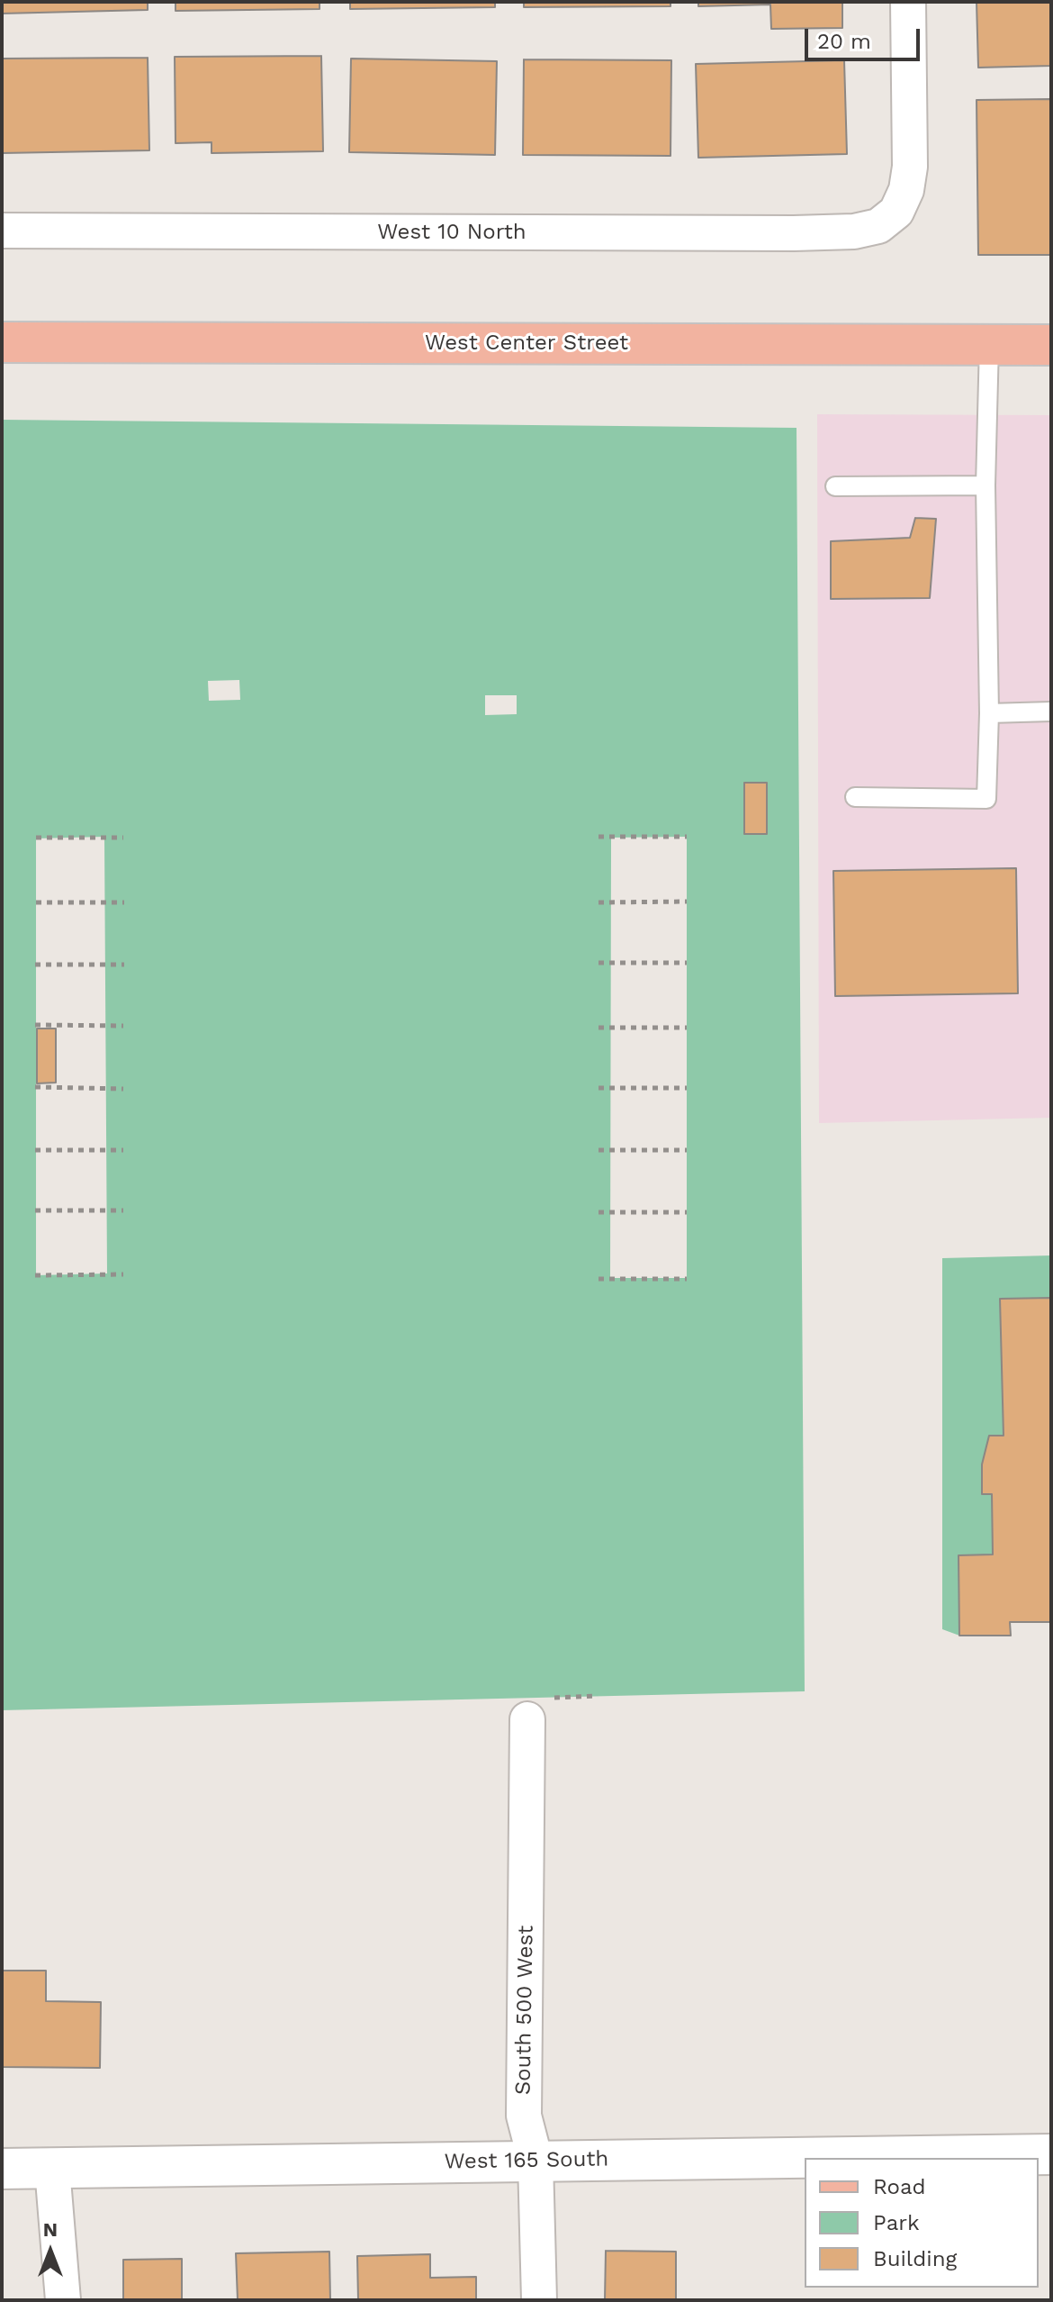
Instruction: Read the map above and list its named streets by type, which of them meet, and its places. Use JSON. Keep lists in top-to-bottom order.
{
  "streets": {
    "main road": ["West Center Street"],
    "street": ["West 10 North", "South 500 West", "West 165 South"]
  },
  "crossings": [
    ["South 500 West", "West 165 South"]
  ],
  "legend": ["Road", "Park", "Building"],
  "scale_bar": "20 m",
  "north": "top"
}
